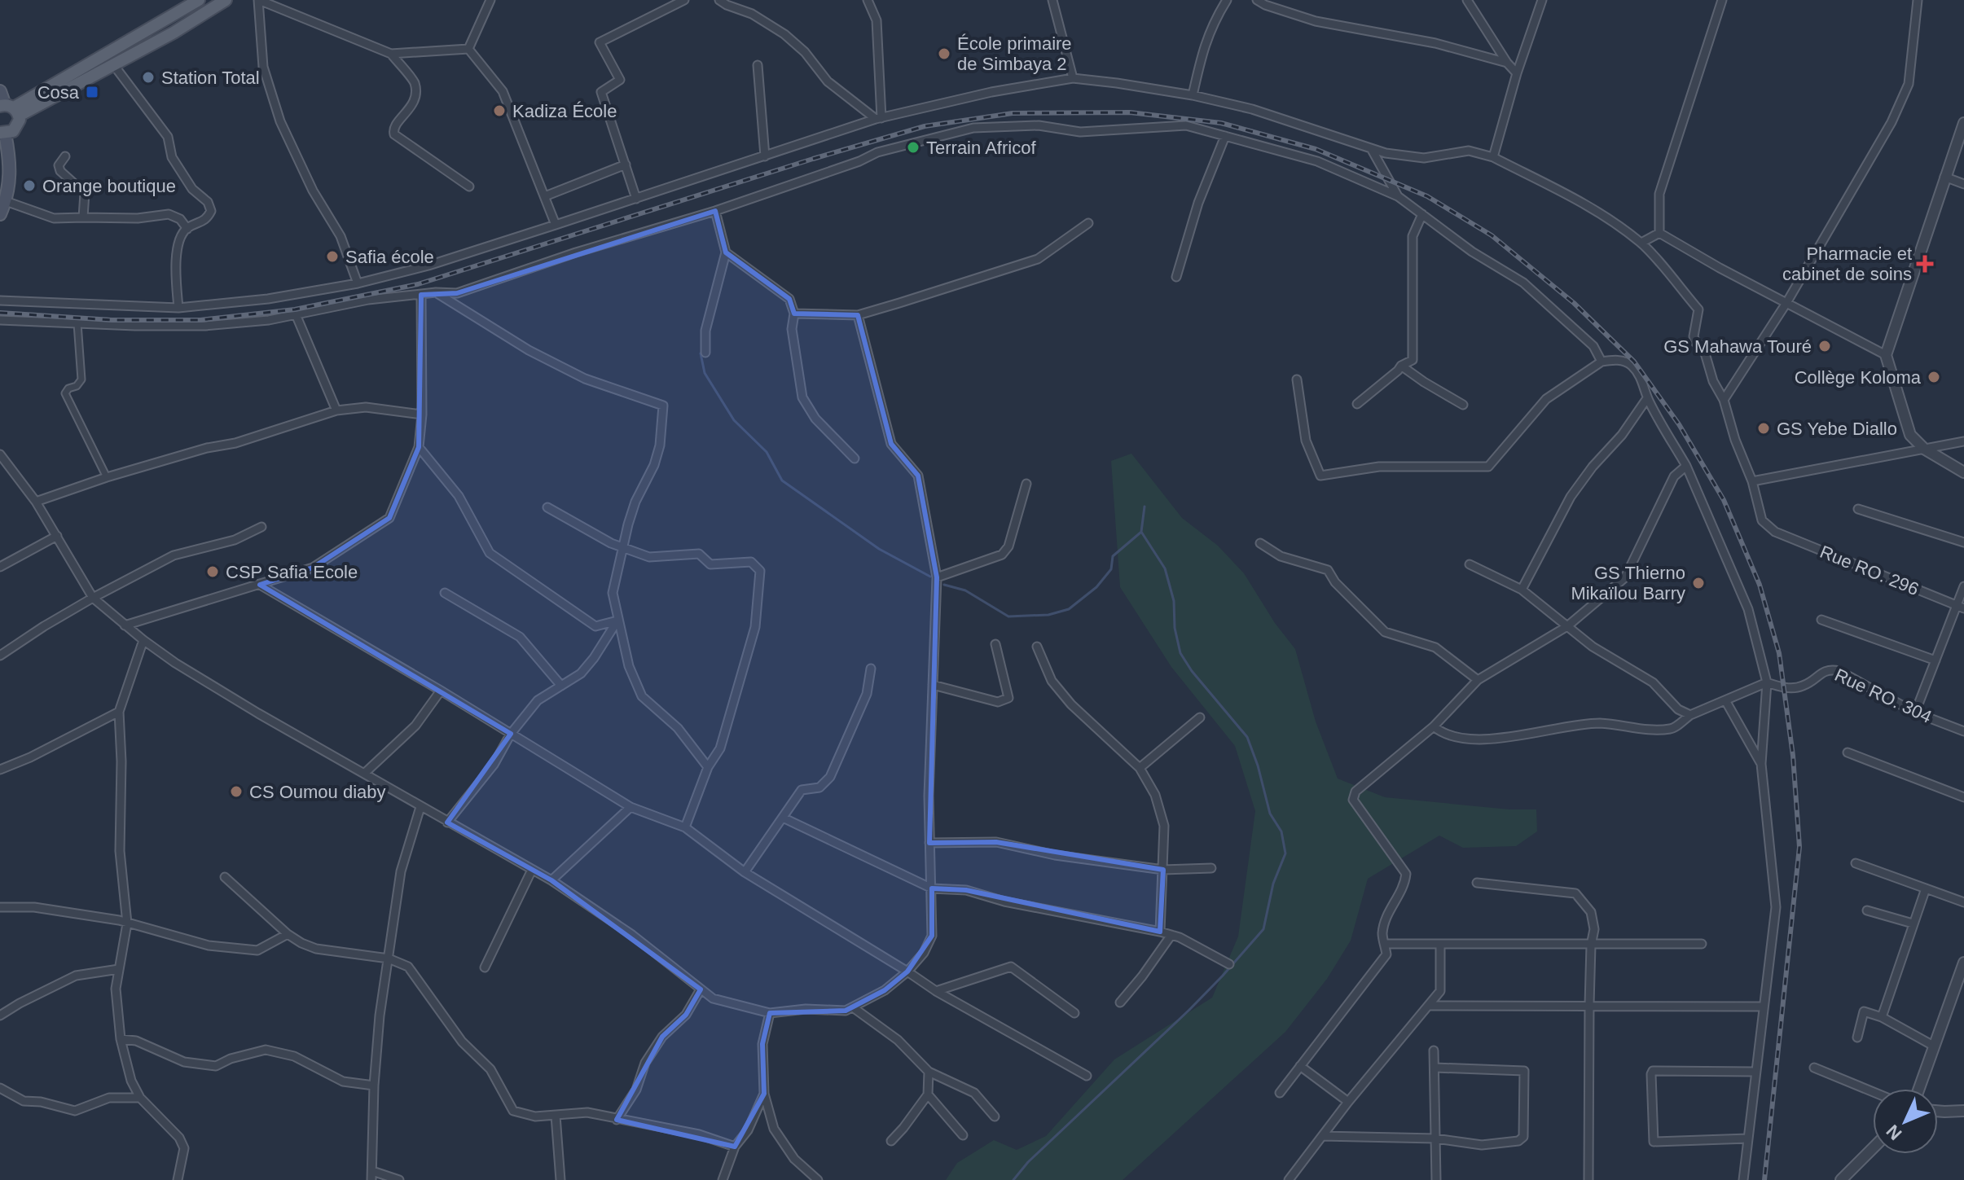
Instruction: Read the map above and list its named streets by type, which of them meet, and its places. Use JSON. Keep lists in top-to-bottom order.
{
  "streets": {
    "street": ["Rue RO. 296", "Rue RO. 304"]
  },
  "places": {
    "other": [
      "École primaire de Simbaya 2",
      "Station Total",
      "Kadiza École",
      "Terrain Africof",
      "Orange boutique",
      "Safia école",
      "GS Mahawa Touré",
      "Collège Koloma",
      "GS Yebe Diallo",
      "CSP Safia Ecole",
      "GS Thierno Mikaïlou Barry",
      "CS Oumou diaby"
    ],
    "transit": ["Cosa"],
    "health": ["Pharmacie et cabinet de soins"]
  },
  "north": "bottom left"
}
